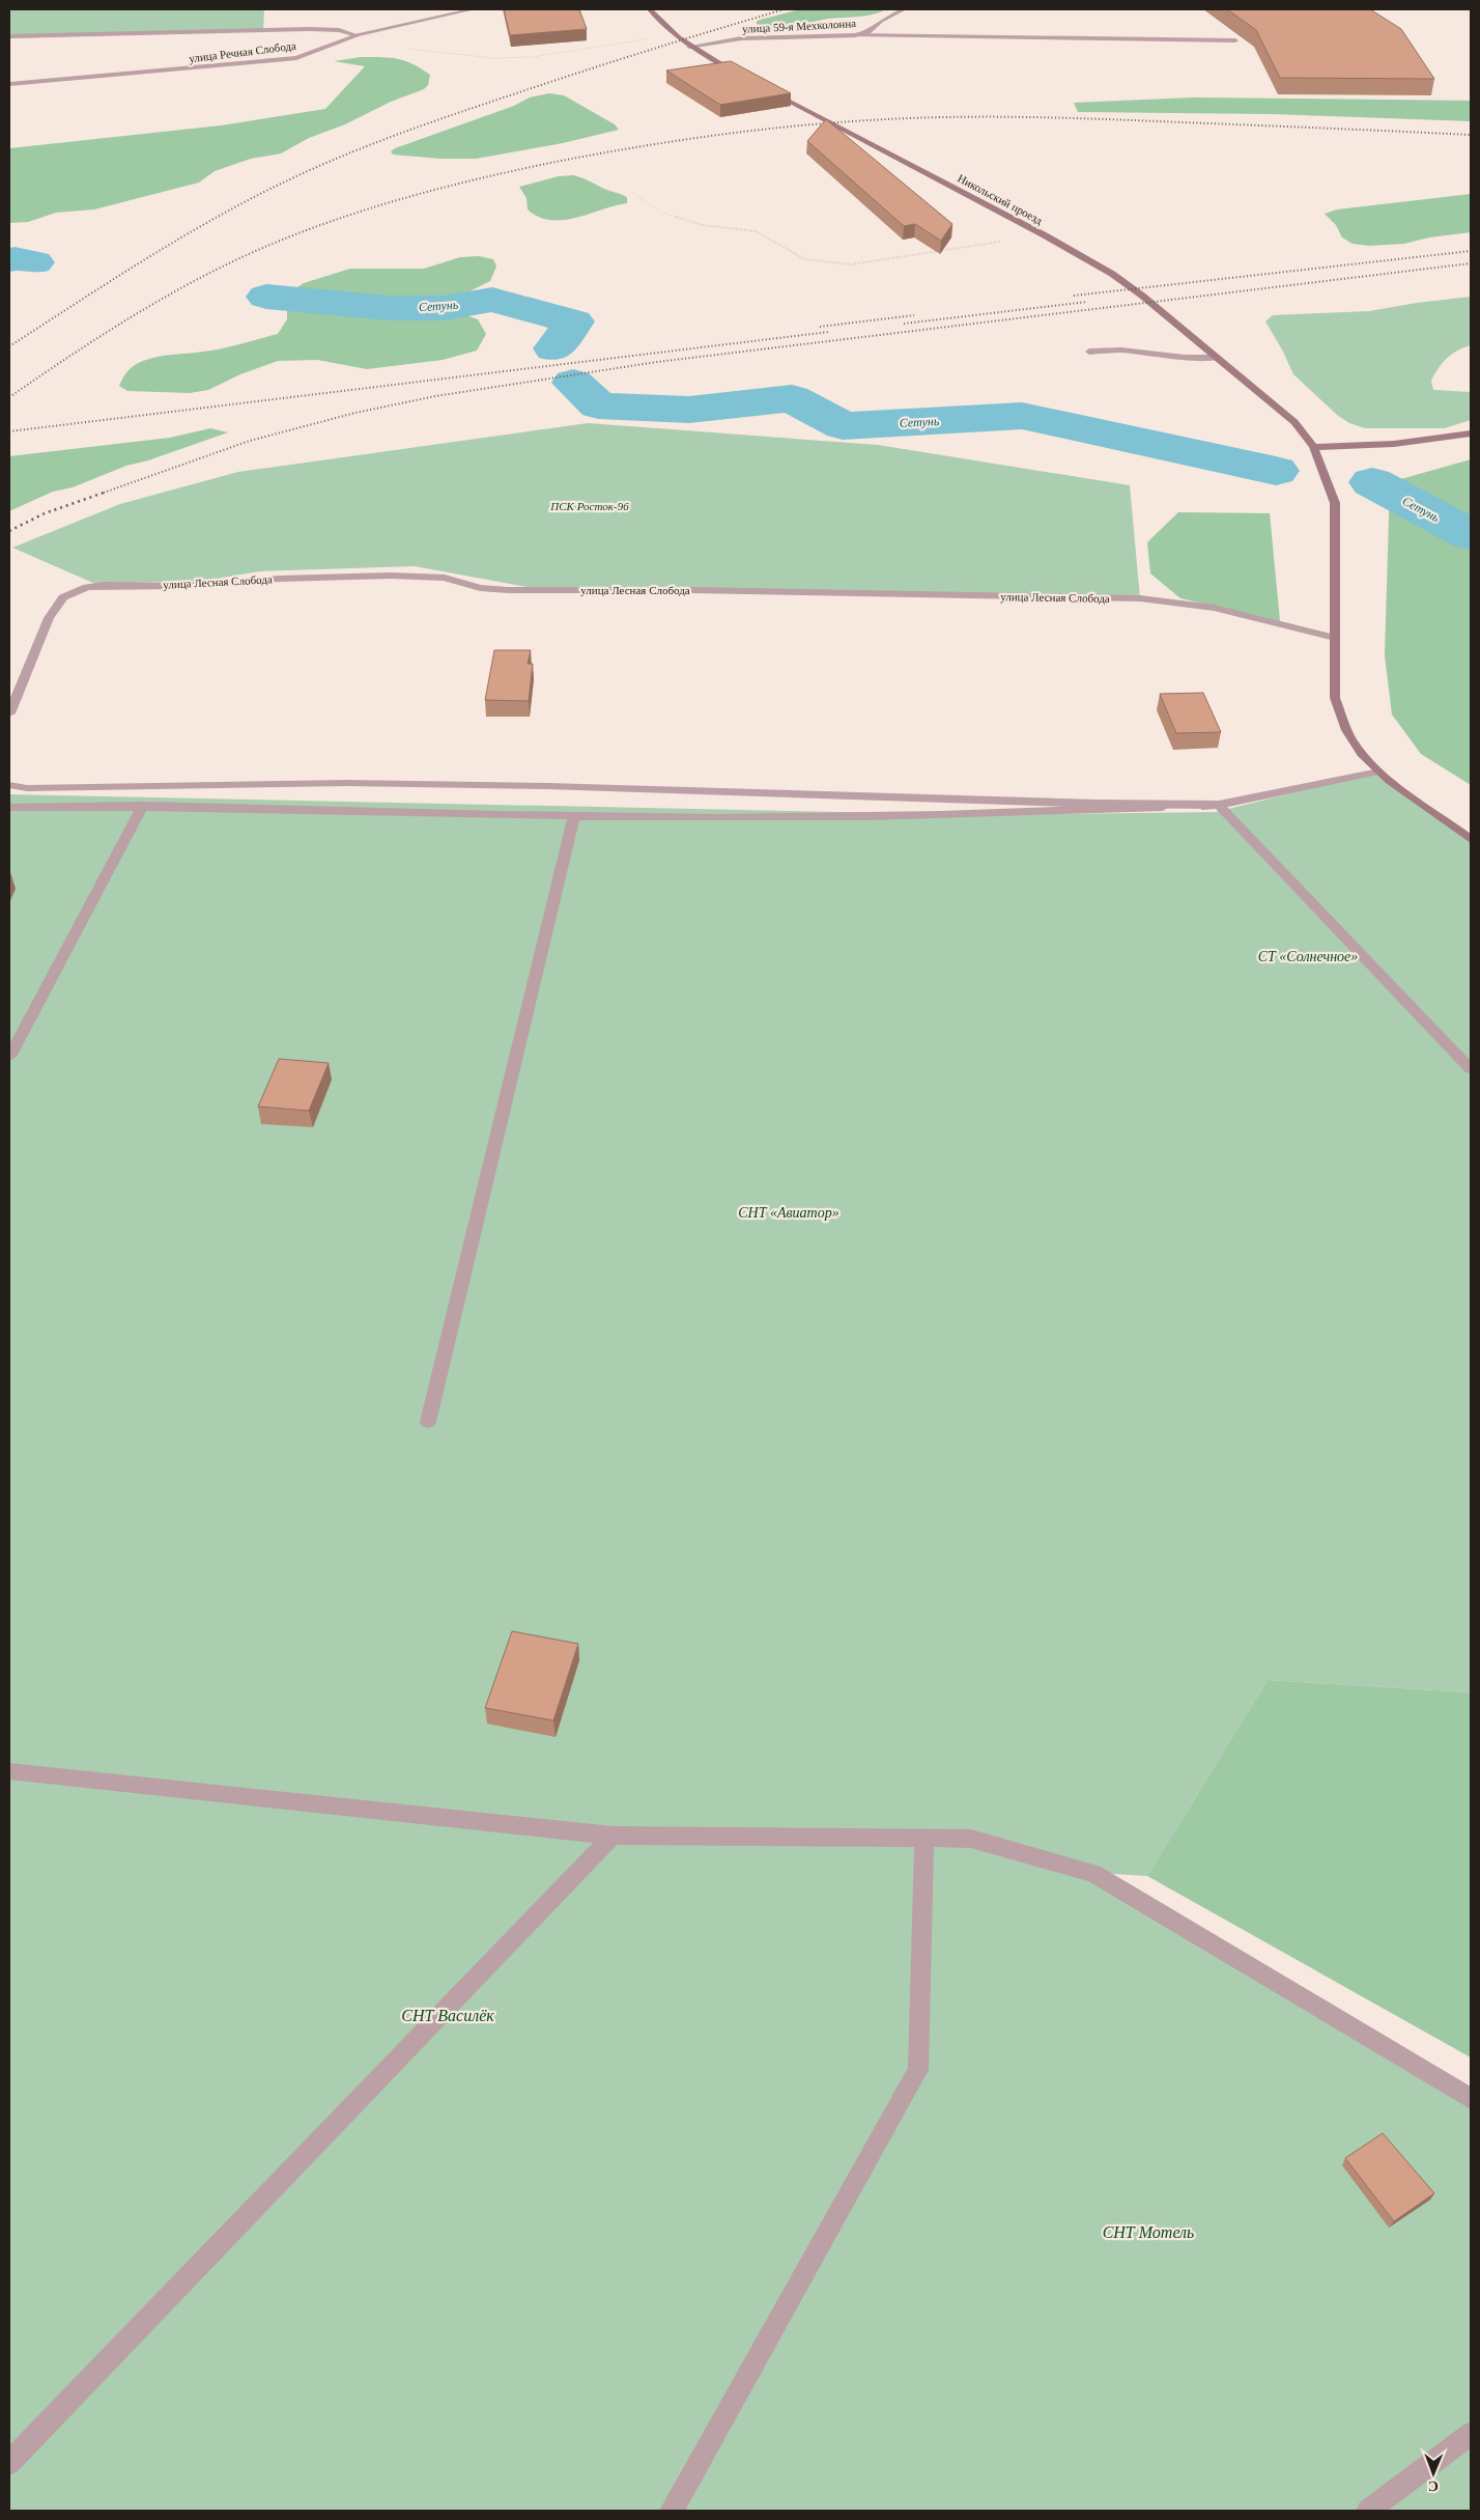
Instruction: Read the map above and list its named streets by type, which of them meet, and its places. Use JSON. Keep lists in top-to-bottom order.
{
  "streets": {
    "main road": ["Никольский проезд"],
    "street": ["улица 59-я Мехколонна", "улица Речная Слобода", "улица Лесная Слобода"]
  },
  "crossings": [
    ["Никольский проезд", "улица Лесная Слобода"]
  ],
  "water": ["Сетунь"],
  "parks": [
    "ПСК Росток-96",
    "СТ «Солнечное»",
    "СНТ «Авиатор»",
    "СНТ Василёк",
    "СНТ Мотель"
  ],
  "north": "bottom"
}
